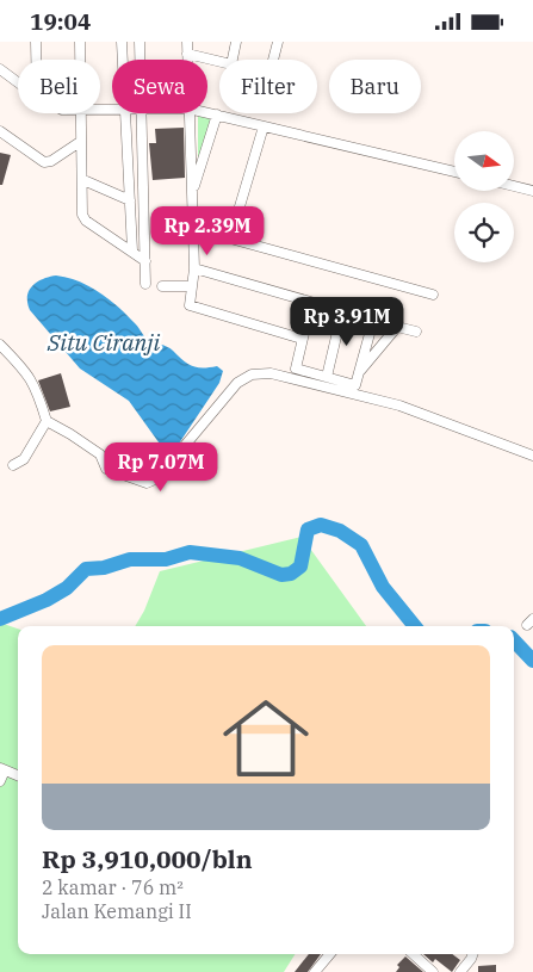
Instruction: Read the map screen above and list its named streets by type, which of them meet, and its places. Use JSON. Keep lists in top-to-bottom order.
{
  "water": ["Situ Ciranji"],
  "north": "right",
  "page": {
    "status": "19:04",
    "chip": [
      "Beli",
      "Sewa",
      "Filter",
      "Baru"
    ],
    "price": ["Rp 2.39M", "Rp 3.91M", "Rp 7.07M"],
    "list": [
      {
        "name": "Rp 3,910,000/bln",
        "note": "2 kamar · 76 m² · Jalan Kemangi II"
      }
    ]
  }
}
